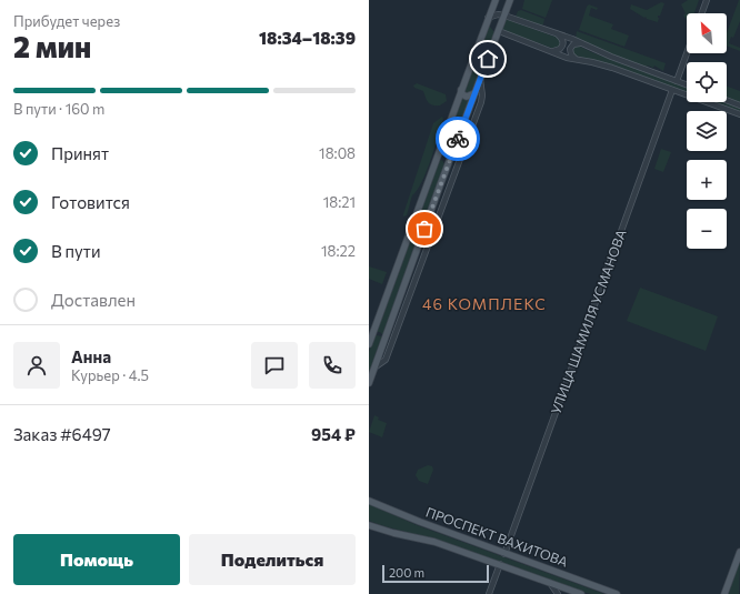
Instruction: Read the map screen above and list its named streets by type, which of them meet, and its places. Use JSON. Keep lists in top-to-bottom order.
{
  "streets": {
    "main road": ["ПРОСПЕКТ ВАХИТОВА"],
    "street": ["УЛИЦА ШАМИЛЯ УСМАНОВА"]
  },
  "crossings": [
    ["УЛИЦА ШАМИЛЯ УСМАНОВА", "ПРОСПЕКТ ВАХИТОВА"]
  ],
  "districts": ["46 КОМПЛЕКС"],
  "scale_bar": "200 m",
  "north": "top left",
  "page": {
    "heading": ["2 мин", "Прибудет через", "18:34–18:39"],
    "panel": [
      "Анна",
      "Курьер · 4.5",
      "Заказ #6497",
      "954 ₽"
    ],
    "map_buttons": ["+", "−"],
    "bar": "В пути · 160 m",
    "list": [
      ["Принят", "18:08"],
      ["Готовится", "18:21"],
      ["В пути", "18:22"],
      "Доставлен"
    ],
    "buttons": ["Помощь", "Поделиться"],
    "scale": "200 m"
  }
}
